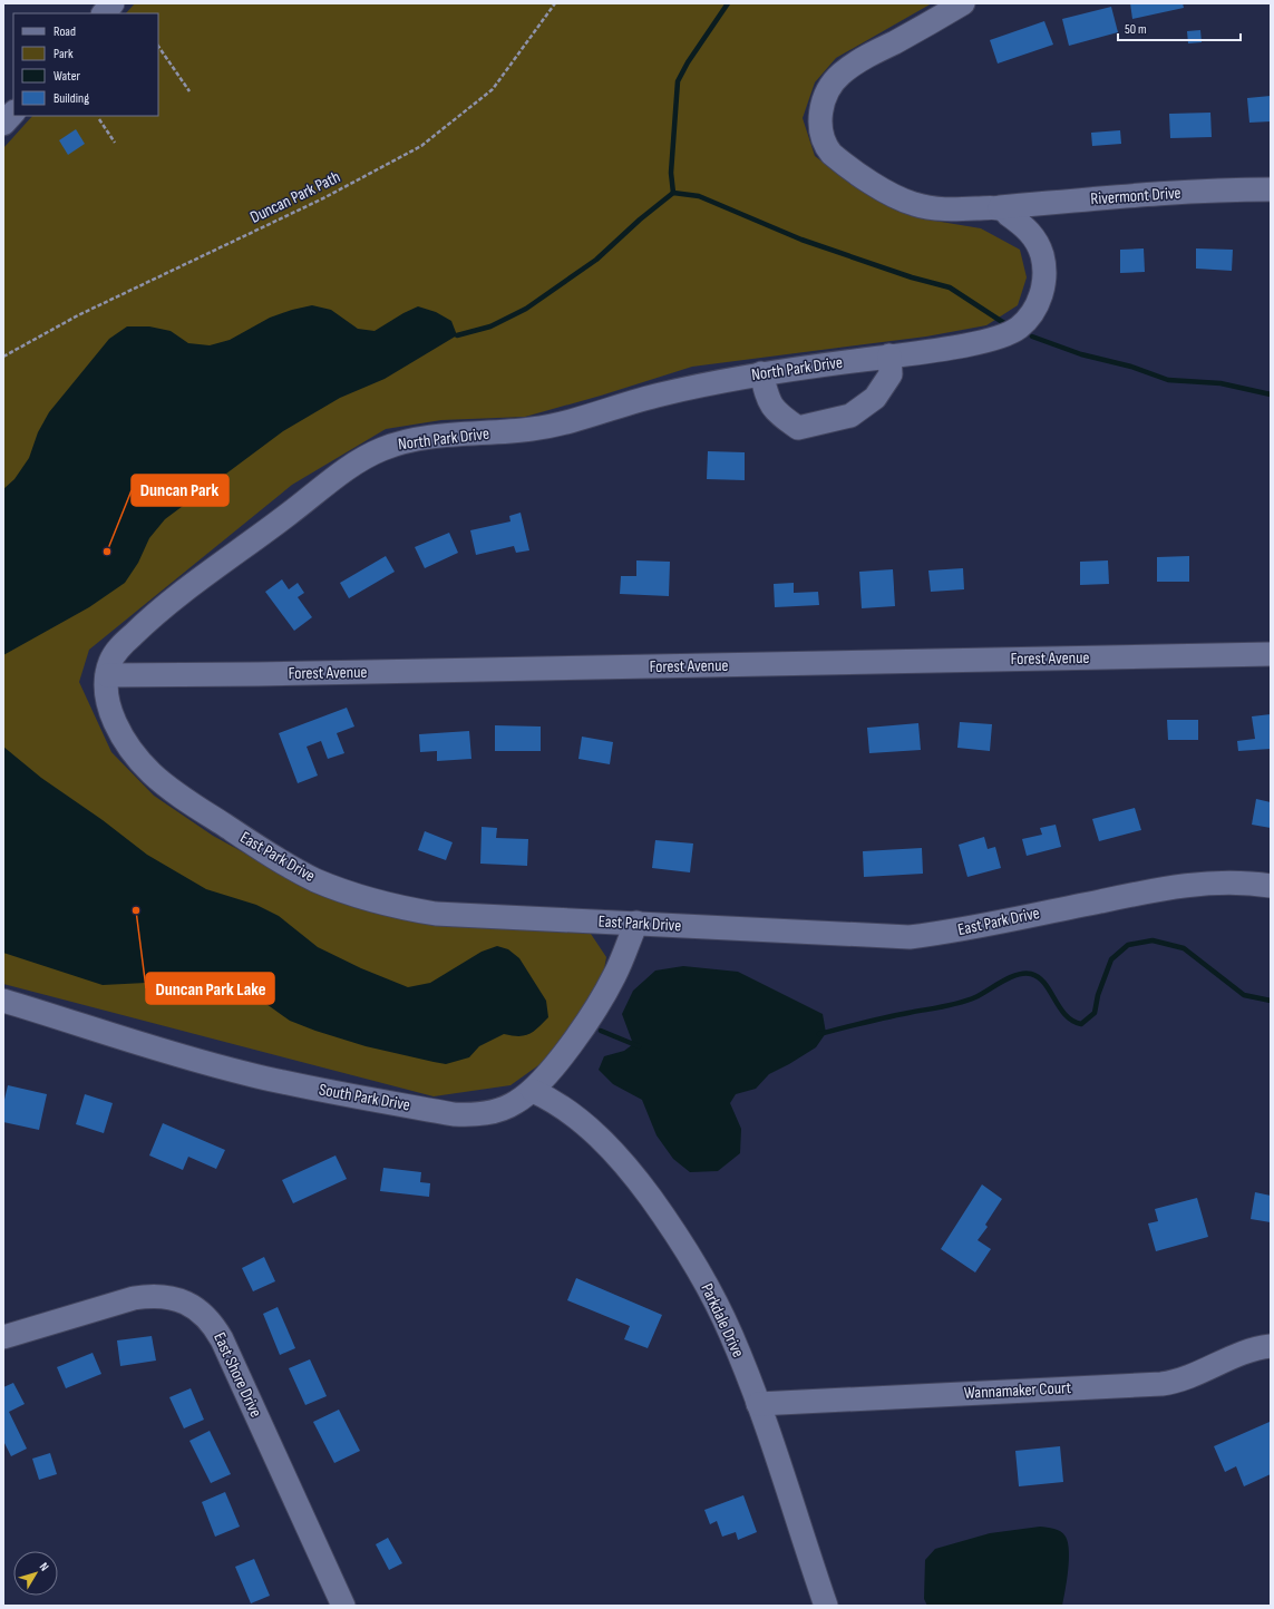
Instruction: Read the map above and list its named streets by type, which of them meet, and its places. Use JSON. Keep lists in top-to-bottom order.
{
  "streets": {
    "street": [
      "Rivermont Drive",
      "North Park Drive",
      "Forest Avenue",
      "East Park Drive",
      "South Park Drive",
      "Parkdale Drive",
      "East Shore Drive",
      "Wannamaker Court"
    ],
    "path": ["Duncan Park Path"]
  },
  "crossings": [
    ["Rivermont Drive", "North Park Drive"],
    ["North Park Drive", "Forest Avenue"],
    ["North Park Drive", "East Park Drive"],
    ["Forest Avenue", "East Park Drive"],
    ["East Park Drive", "South Park Drive"],
    ["South Park Drive", "Parkdale Drive"],
    ["Parkdale Drive", "Wannamaker Court"]
  ],
  "places": ["Duncan Park", "Duncan Park Lake"],
  "legend": [
    "Road",
    "Park",
    "Water",
    "Building"
  ],
  "scale_bar": "50 m",
  "north": "top right"
}
